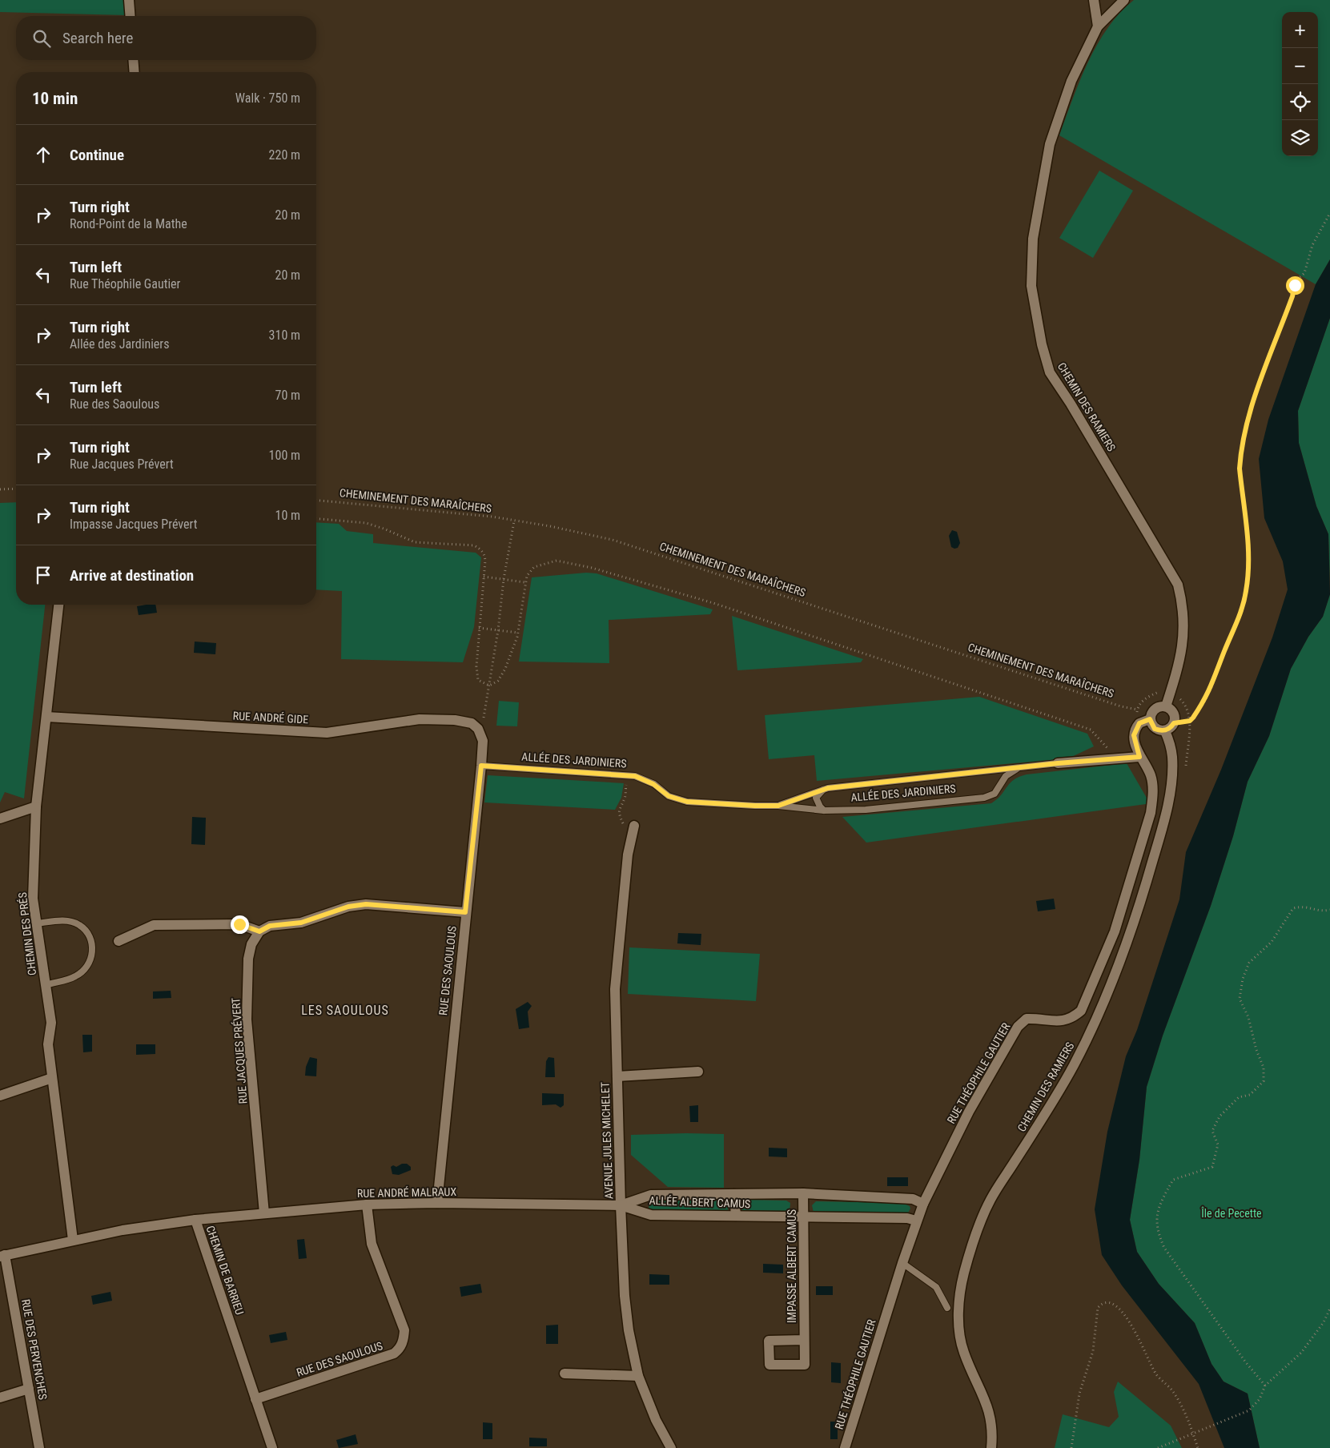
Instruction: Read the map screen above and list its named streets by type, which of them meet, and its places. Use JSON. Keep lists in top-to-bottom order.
{
  "streets": {
    "street": [
      "CHEMIN DES RAMIERS",
      "RUE ANDRÉ GIDE",
      "ALLÉE DES JARDINIERS",
      "CHEMIN DES PRÉS",
      "RUE DES SAOULOUS",
      "RUE JACQUES PRÉVERT",
      "RUE THÉOPHILE GAUTIER",
      "AVENUE JULES MICHELET",
      "RUE ANDRÉ MALRAUX",
      "ALLÉE ALBERT CAMUS",
      "IMPASSE ALBERT CAMUS",
      "CHEMIN DE BARRIEU",
      "RUE DES PERVENCHES"
    ],
    "path": ["CHEMINEMENT DES MARAÎCHERS"]
  },
  "crossings": [
    ["RUE ANDRÉ GIDE", "CHEMIN DES PRÉS"],
    ["RUE ANDRÉ GIDE", "RUE DES SAOULOUS"],
    ["ALLÉE DES JARDINIERS", "RUE DES SAOULOUS"],
    ["ALLÉE DES JARDINIERS", "RUE THÉOPHILE GAUTIER"],
    ["CHEMIN DES PRÉS", "CHEMIN DE BARRIEU"],
    ["RUE DES SAOULOUS", "RUE ANDRÉ MALRAUX"],
    ["RUE DES SAOULOUS", "CHEMIN DE BARRIEU"],
    ["RUE JACQUES PRÉVERT", "RUE ANDRÉ MALRAUX"],
    ["RUE THÉOPHILE GAUTIER", "ALLÉE ALBERT CAMUS"],
    ["AVENUE JULES MICHELET", "RUE ANDRÉ MALRAUX"],
    ["AVENUE JULES MICHELET", "ALLÉE ALBERT CAMUS"],
    ["RUE ANDRÉ MALRAUX", "ALLÉE ALBERT CAMUS"],
    ["RUE ANDRÉ MALRAUX", "CHEMIN DE BARRIEU"],
    ["ALLÉE ALBERT CAMUS", "IMPASSE ALBERT CAMUS"],
    ["CHEMIN DE BARRIEU", "RUE DES PERVENCHES"]
  ],
  "districts": ["LES SAOULOUS"],
  "parks": ["Île de Pecette"],
  "page": {
    "map_buttons": ["+", "−"],
    "search": "Search here",
    "heading": ["10 min", "Walk · 750 m"],
    "list": [
      ["Continue", "220 m"],
      ["Turn right", "Rond-Point de la Mathe", "20 m"],
      ["Turn left", "Rue Théophile Gautier", "20 m"],
      ["Turn right", "Allée des Jardiniers", "310 m"],
      ["Turn left", "Rue des Saoulous", "70 m"],
      ["Turn right", "Rue Jacques Prévert", "100 m"],
      ["Turn right", "Impasse Jacques Prévert", "10 m"],
      "Arrive at destination"
    ]
  }
}
